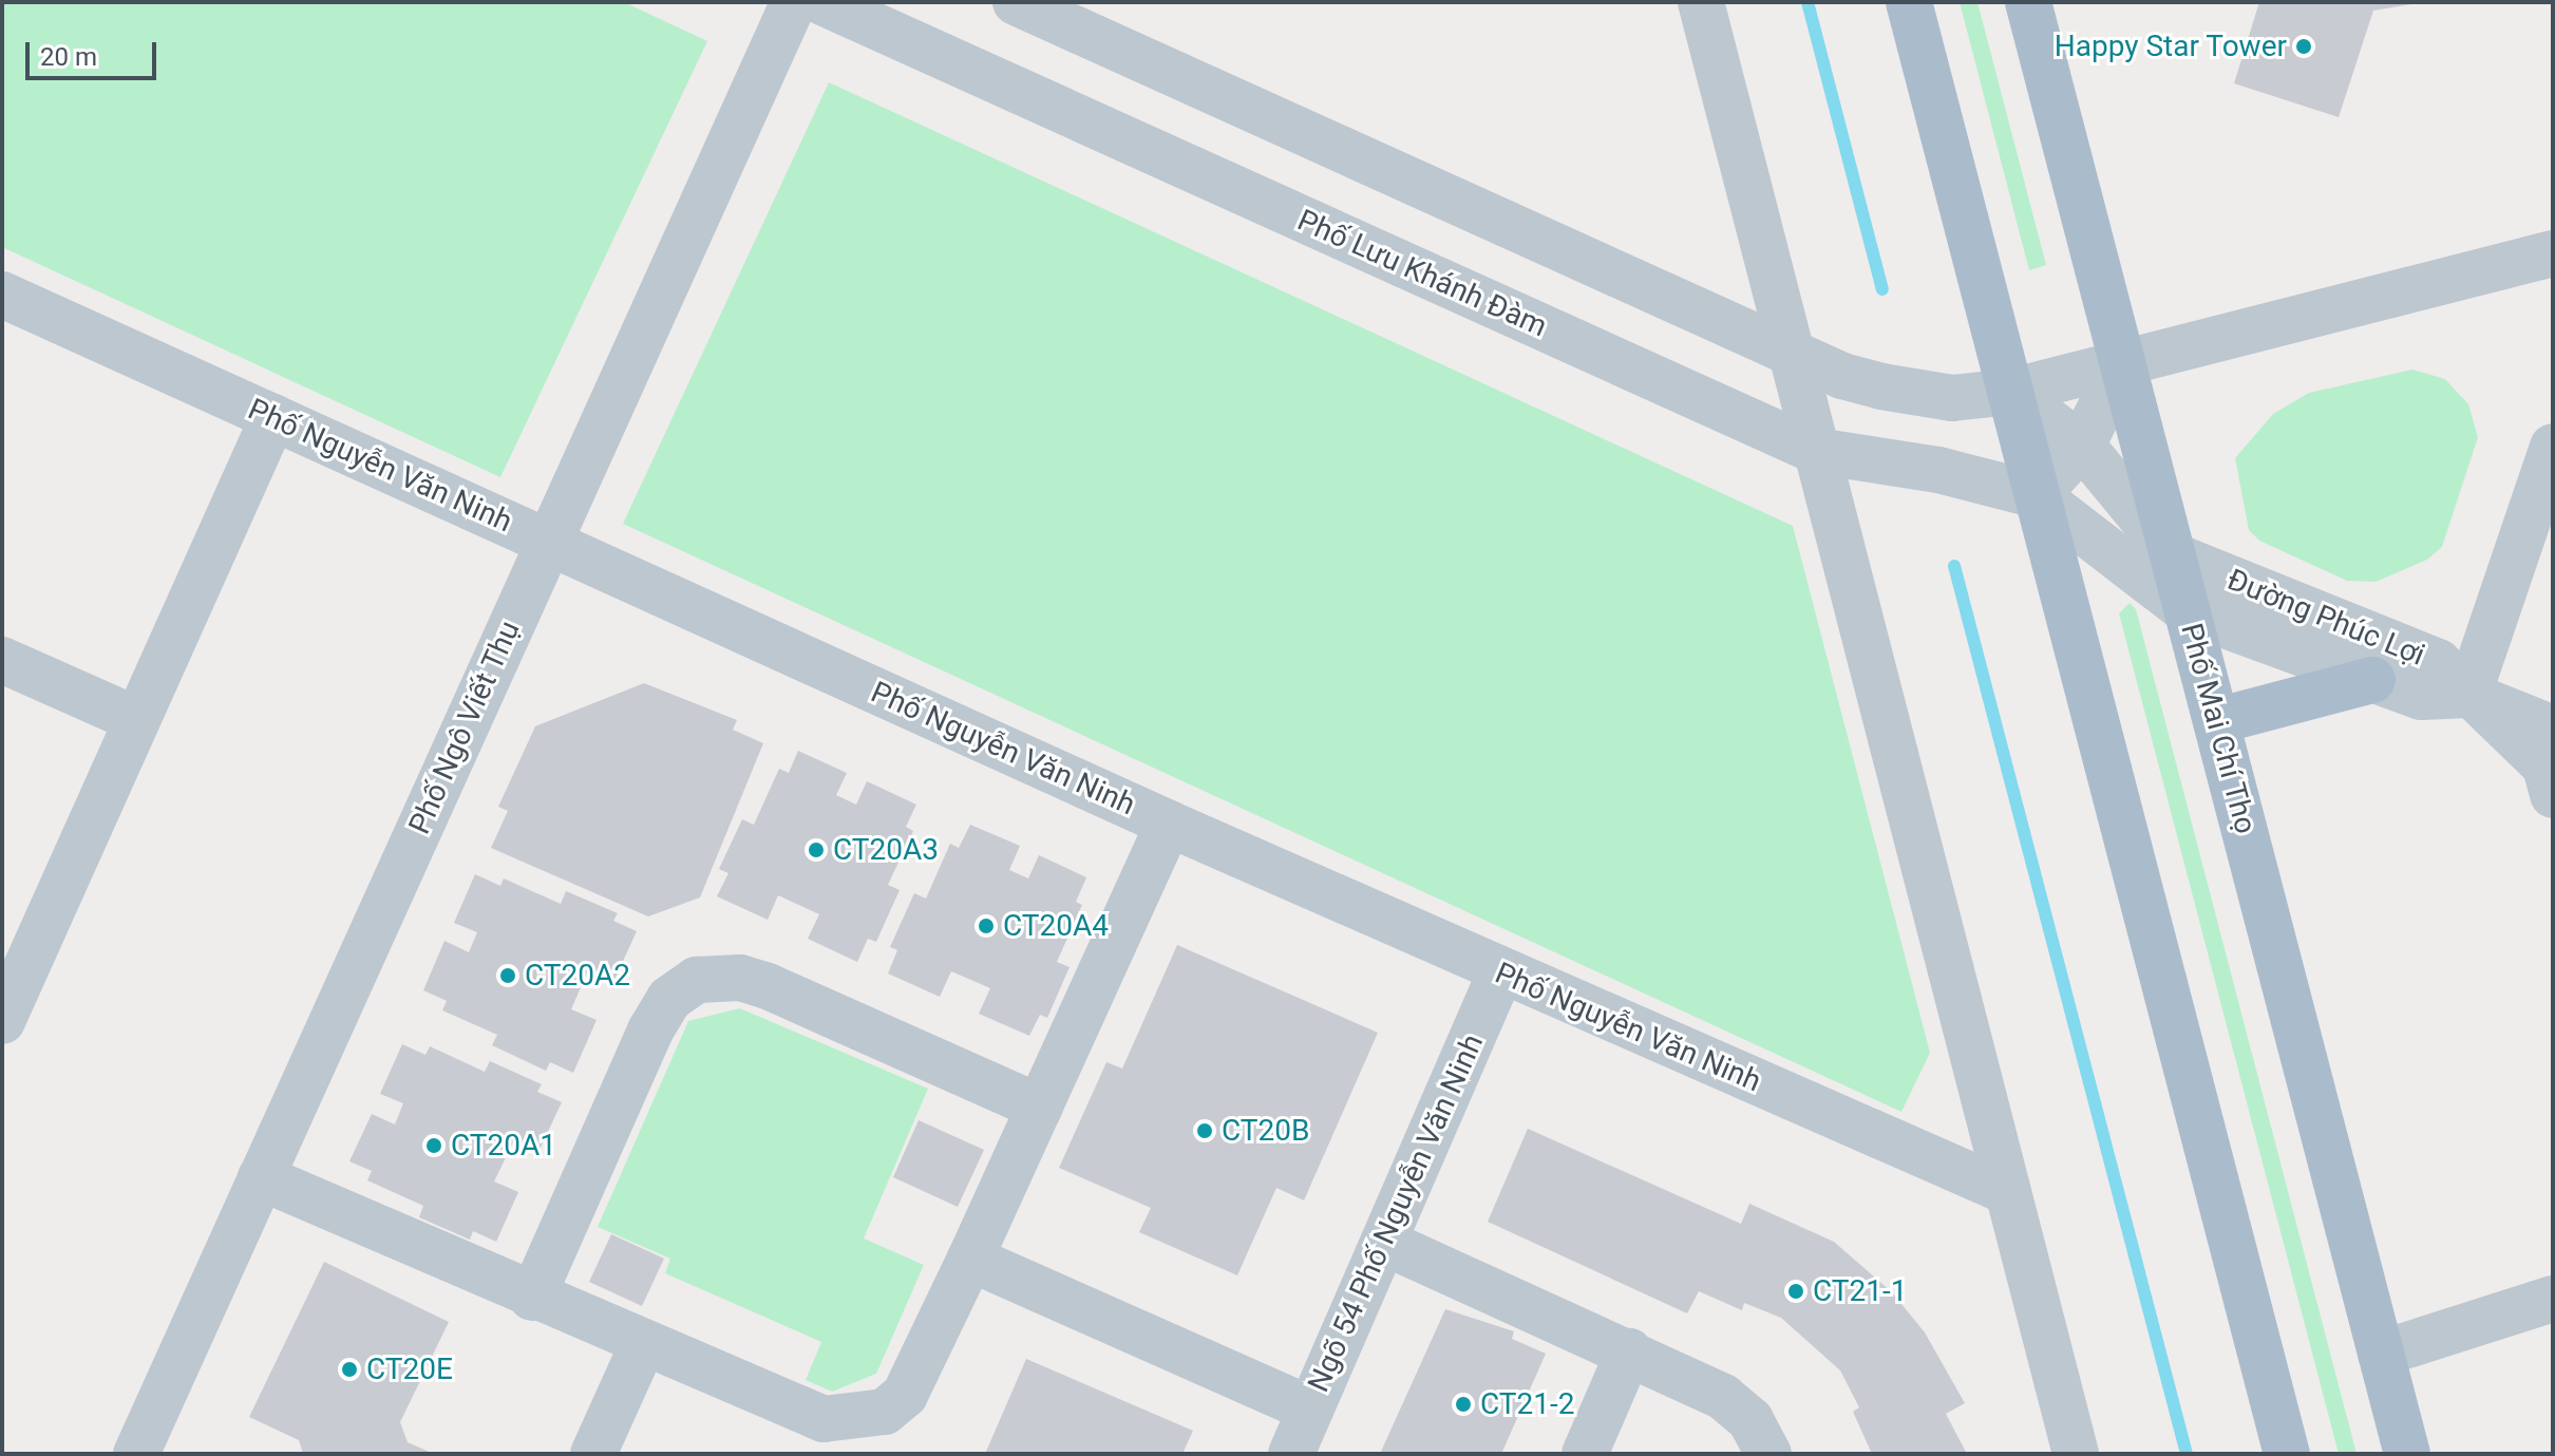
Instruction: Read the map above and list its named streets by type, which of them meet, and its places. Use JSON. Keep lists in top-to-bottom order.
{
  "streets": {
    "main road": ["Phố Mai Chí Thọ"],
    "street": [
      "Phố Lưu Khánh Đàm",
      "Phố Nguyễn Văn Ninh",
      "Đường Phúc Lợi",
      "Phố Ngô Viết Thụ",
      "Ngõ 54 Phố Nguyễn Văn Ninh"
    ]
  },
  "crossings": [
    ["Phố Lưu Khánh Đàm", "Đường Phúc Lợi"],
    ["Phố Nguyễn Văn Ninh", "Phố Ngô Viết Thụ"],
    ["Phố Nguyễn Văn Ninh", "Ngõ 54 Phố Nguyễn Văn Ninh"],
    ["Đường Phúc Lợi", "Phố Mai Chí Thọ"]
  ],
  "places": [
    "Happy Star Tower",
    "CT20A3",
    "CT20A4",
    "CT20A2",
    "CT20B",
    "CT20A1",
    "CT21-1",
    "CT20E",
    "CT21-2"
  ],
  "scale_bar": "20 m"
}
